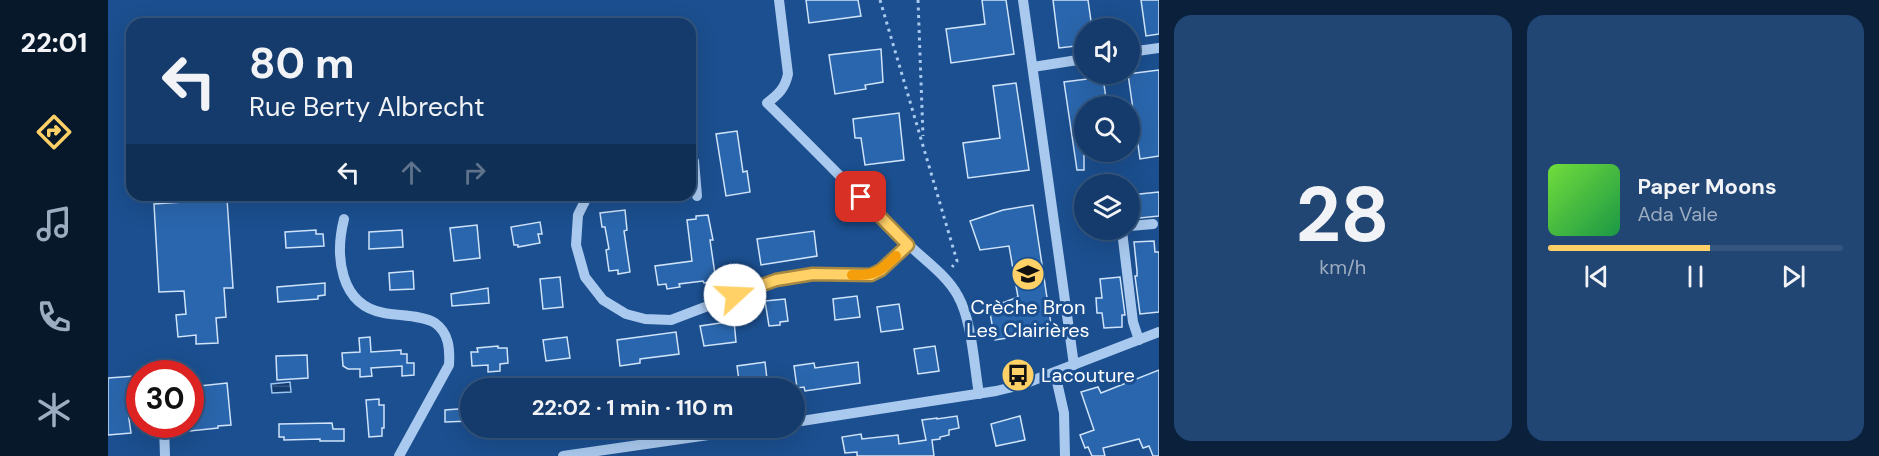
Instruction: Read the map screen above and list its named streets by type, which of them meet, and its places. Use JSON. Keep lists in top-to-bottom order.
{
  "places": {
    "school or university": ["Crèche Bron Les Clairières"],
    "bus stop": ["Lacouture"]
  },
  "page": {
    "tabs": "22:01",
    "tile": ["28", "km/h"],
    "turn": ["80 m", "Rue Berty Albrecht"],
    "song": ["Paper Moons", "Ada Vale"],
    "limit": "30",
    "trip": "22:02 · 1 min · 110 m"
  }
}
